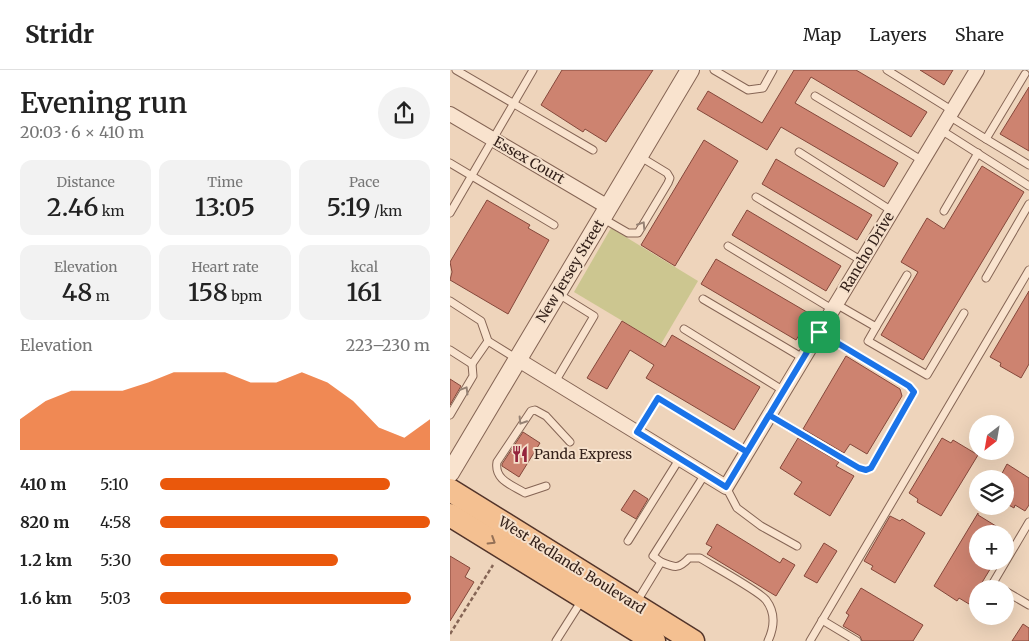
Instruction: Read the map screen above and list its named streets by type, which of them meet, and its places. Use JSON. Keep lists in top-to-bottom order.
{
  "streets": {
    "main road": ["West Redlands Boulevard"],
    "street": ["Essex Court", "Rancho Drive", "New Jersey Street"]
  },
  "crossings": [
    ["Essex Court", "New Jersey Street"]
  ],
  "places": {
    "restaurant": ["Panda Express"]
  },
  "north": "bottom left",
  "page": {
    "header": "Stridr",
    "nav": ["Map", "Layers", "Share"],
    "heading": ["Evening run", "20:03 · 6 × 410 m"],
    "stats": [
      ["Distance", "2.46 km"],
      ["Time", "13:05"],
      ["Pace", "5:19 /km"],
      ["Elevation", "48 m"],
      ["Heart rate", "158 bpm"],
      ["kcal", "161"]
    ],
    "chart": ["Elevation", "223–230 m"],
    "map_buttons": ["+", "−"],
    "list": [
      {
        "name": "410 m",
        "note": "5:10"
      },
      {
        "name": "820 m",
        "note": "4:58"
      },
      {
        "name": "1.2 km",
        "note": "5:30"
      },
      {
        "name": "1.6 km",
        "note": "5:03"
      }
    ]
  }
}
